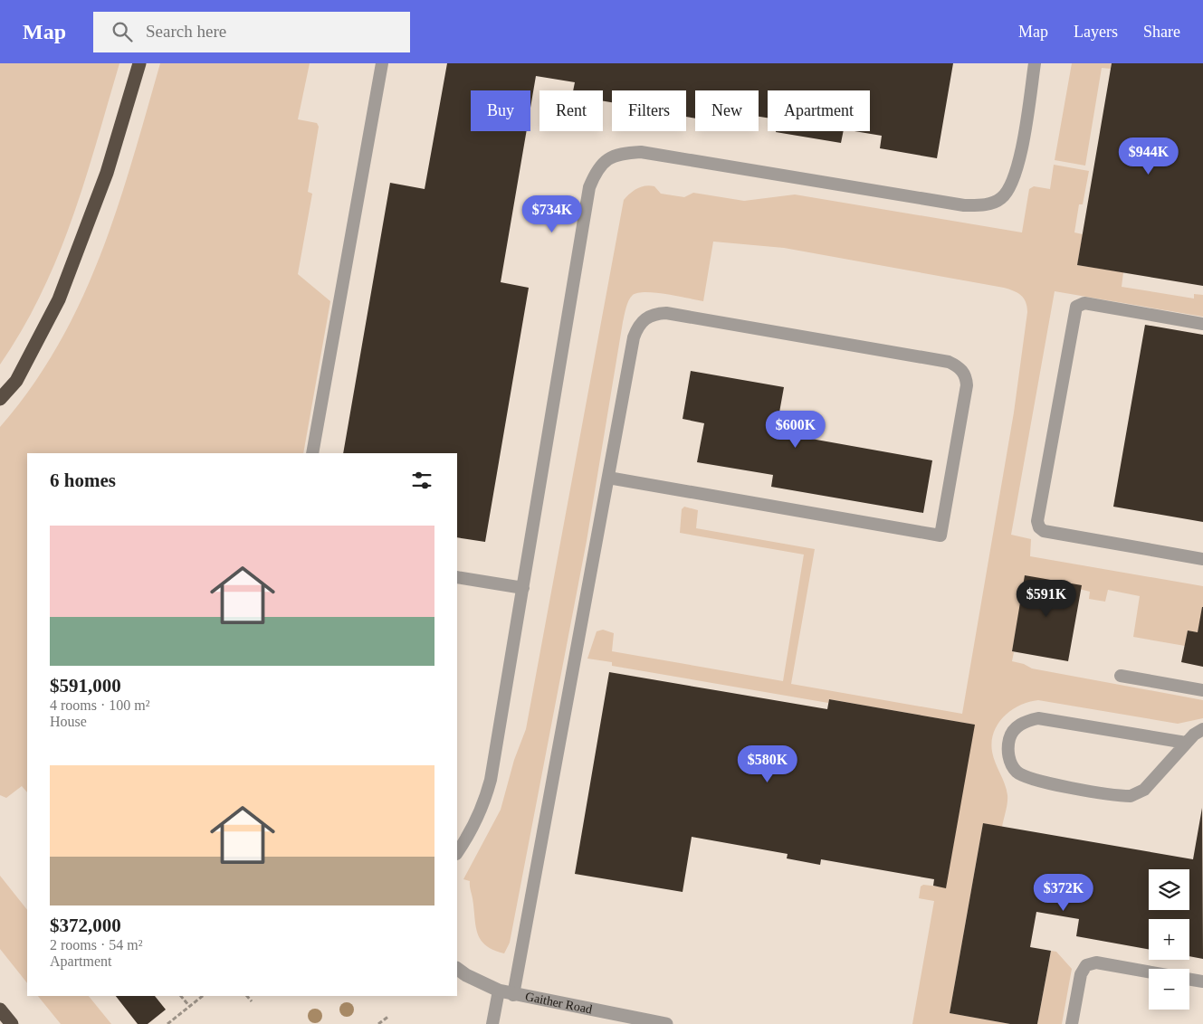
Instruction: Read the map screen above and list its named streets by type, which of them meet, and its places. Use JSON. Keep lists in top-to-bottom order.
{
  "streets": {
    "street": ["Gaither Road"]
  },
  "page": {
    "header": "Map",
    "search": "Search here",
    "nav": ["Map", "Layers", "Share"],
    "chip": [
      "Buy",
      "Rent",
      "Filters",
      "New",
      "Apartment"
    ],
    "price": [
      "$944K",
      "$734K",
      "$600K",
      "$591K",
      "$580K",
      "$372K"
    ],
    "heading": "6 homes",
    "list": [
      {
        "name": "$591,000",
        "note": "4 rooms · 100 m² · House"
      },
      {
        "name": "$372,000",
        "note": "2 rooms · 54 m² · Apartment"
      }
    ],
    "map_buttons": ["+", "−"]
  }
}
